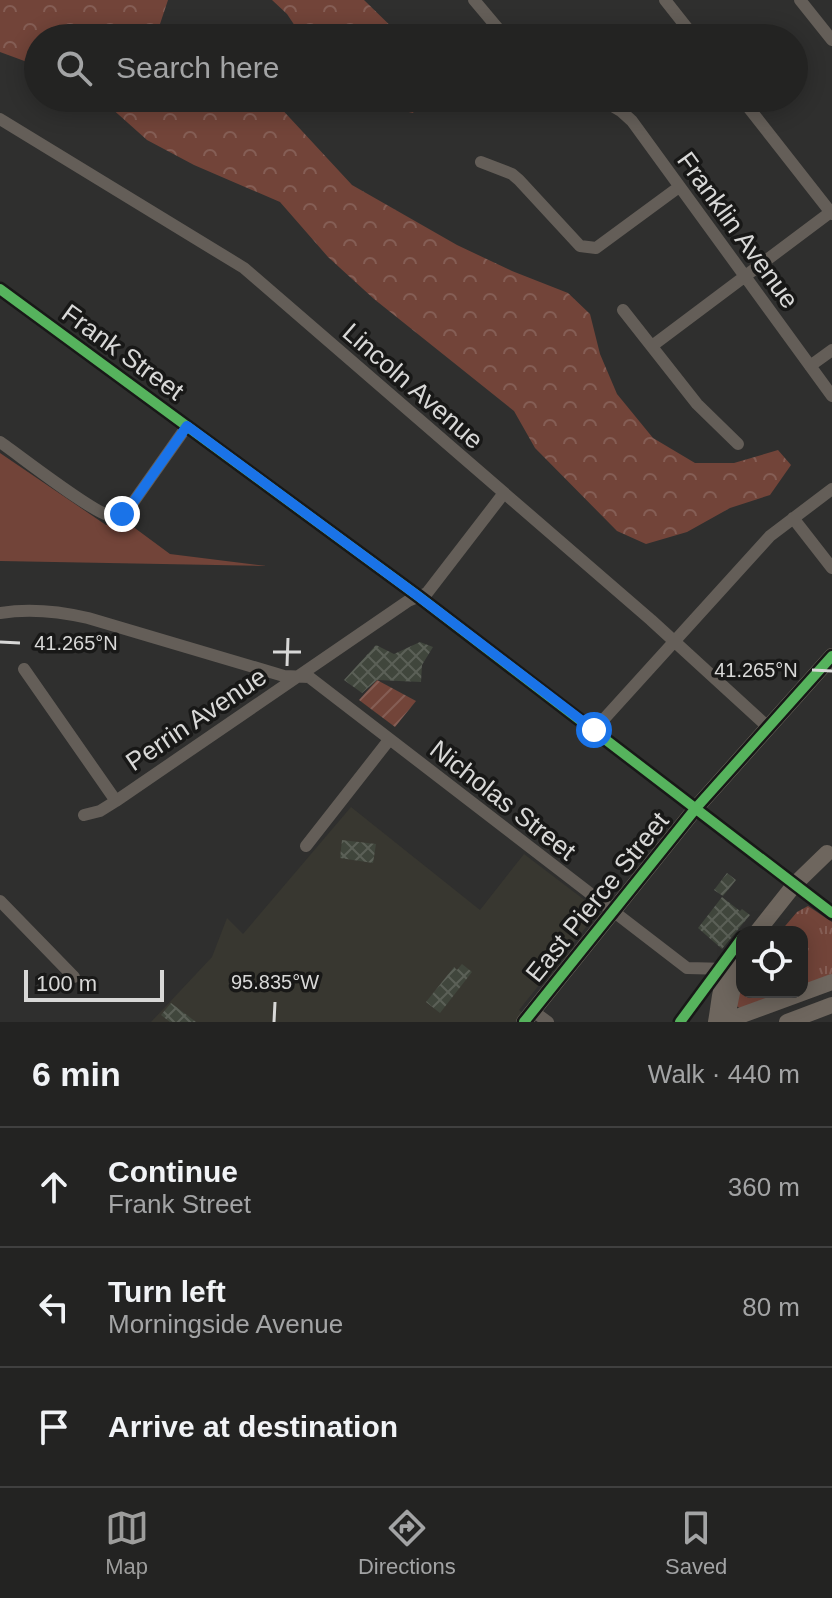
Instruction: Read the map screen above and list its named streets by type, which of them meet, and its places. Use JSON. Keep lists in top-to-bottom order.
{
  "streets": {
    "main road": ["East Pierce Street"],
    "street": [
      "Franklin Avenue",
      "Frank Street",
      "Lincoln Avenue",
      "Perrin Avenue",
      "Nicholas Street"
    ]
  },
  "crossings": [
    ["Frank Street", "Perrin Avenue"],
    ["Frank Street", "East Pierce Street"],
    ["Lincoln Avenue", "Perrin Avenue"],
    ["Lincoln Avenue", "East Pierce Street"],
    ["Perrin Avenue", "Nicholas Street"],
    ["Nicholas Street", "East Pierce Street"]
  ],
  "scale_bar": "100 m",
  "page": {
    "search": "Search here",
    "scale": "100 m",
    "heading": ["6 min", "Walk · 440 m"],
    "list": [
      ["Continue", "Frank Street", "360 m"],
      ["Turn left", "Morningside Avenue", "80 m"],
      "Arrive at destination"
    ],
    "nav": ["Map", "Directions", "Saved"]
  },
  "coordinates": ["41.265°N", "95.835°W"]
}
